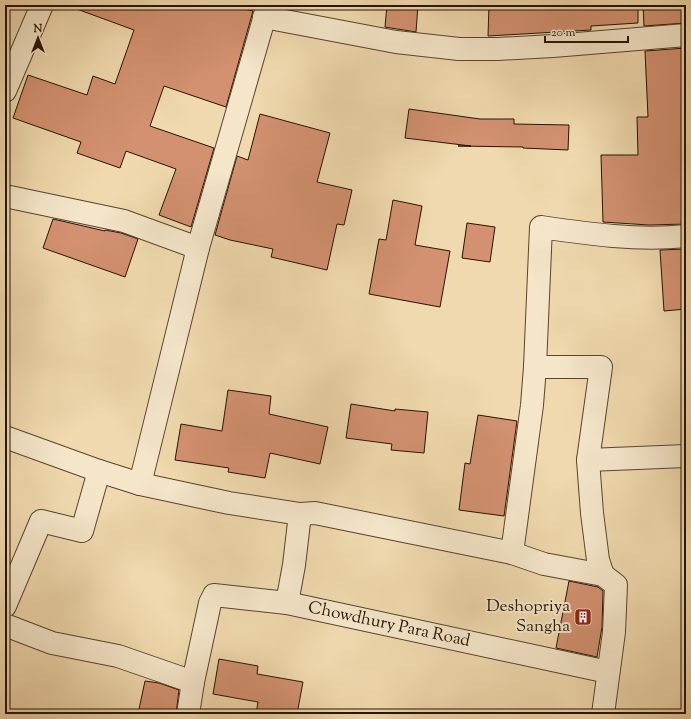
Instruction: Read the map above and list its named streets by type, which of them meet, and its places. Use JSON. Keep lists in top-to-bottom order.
{
  "streets": {
    "street": ["Chowdhury Para Road"]
  },
  "places": {
    "building": ["Deshopriya Sangha"]
  },
  "scale_bar": "20 m",
  "north": "top"
}
